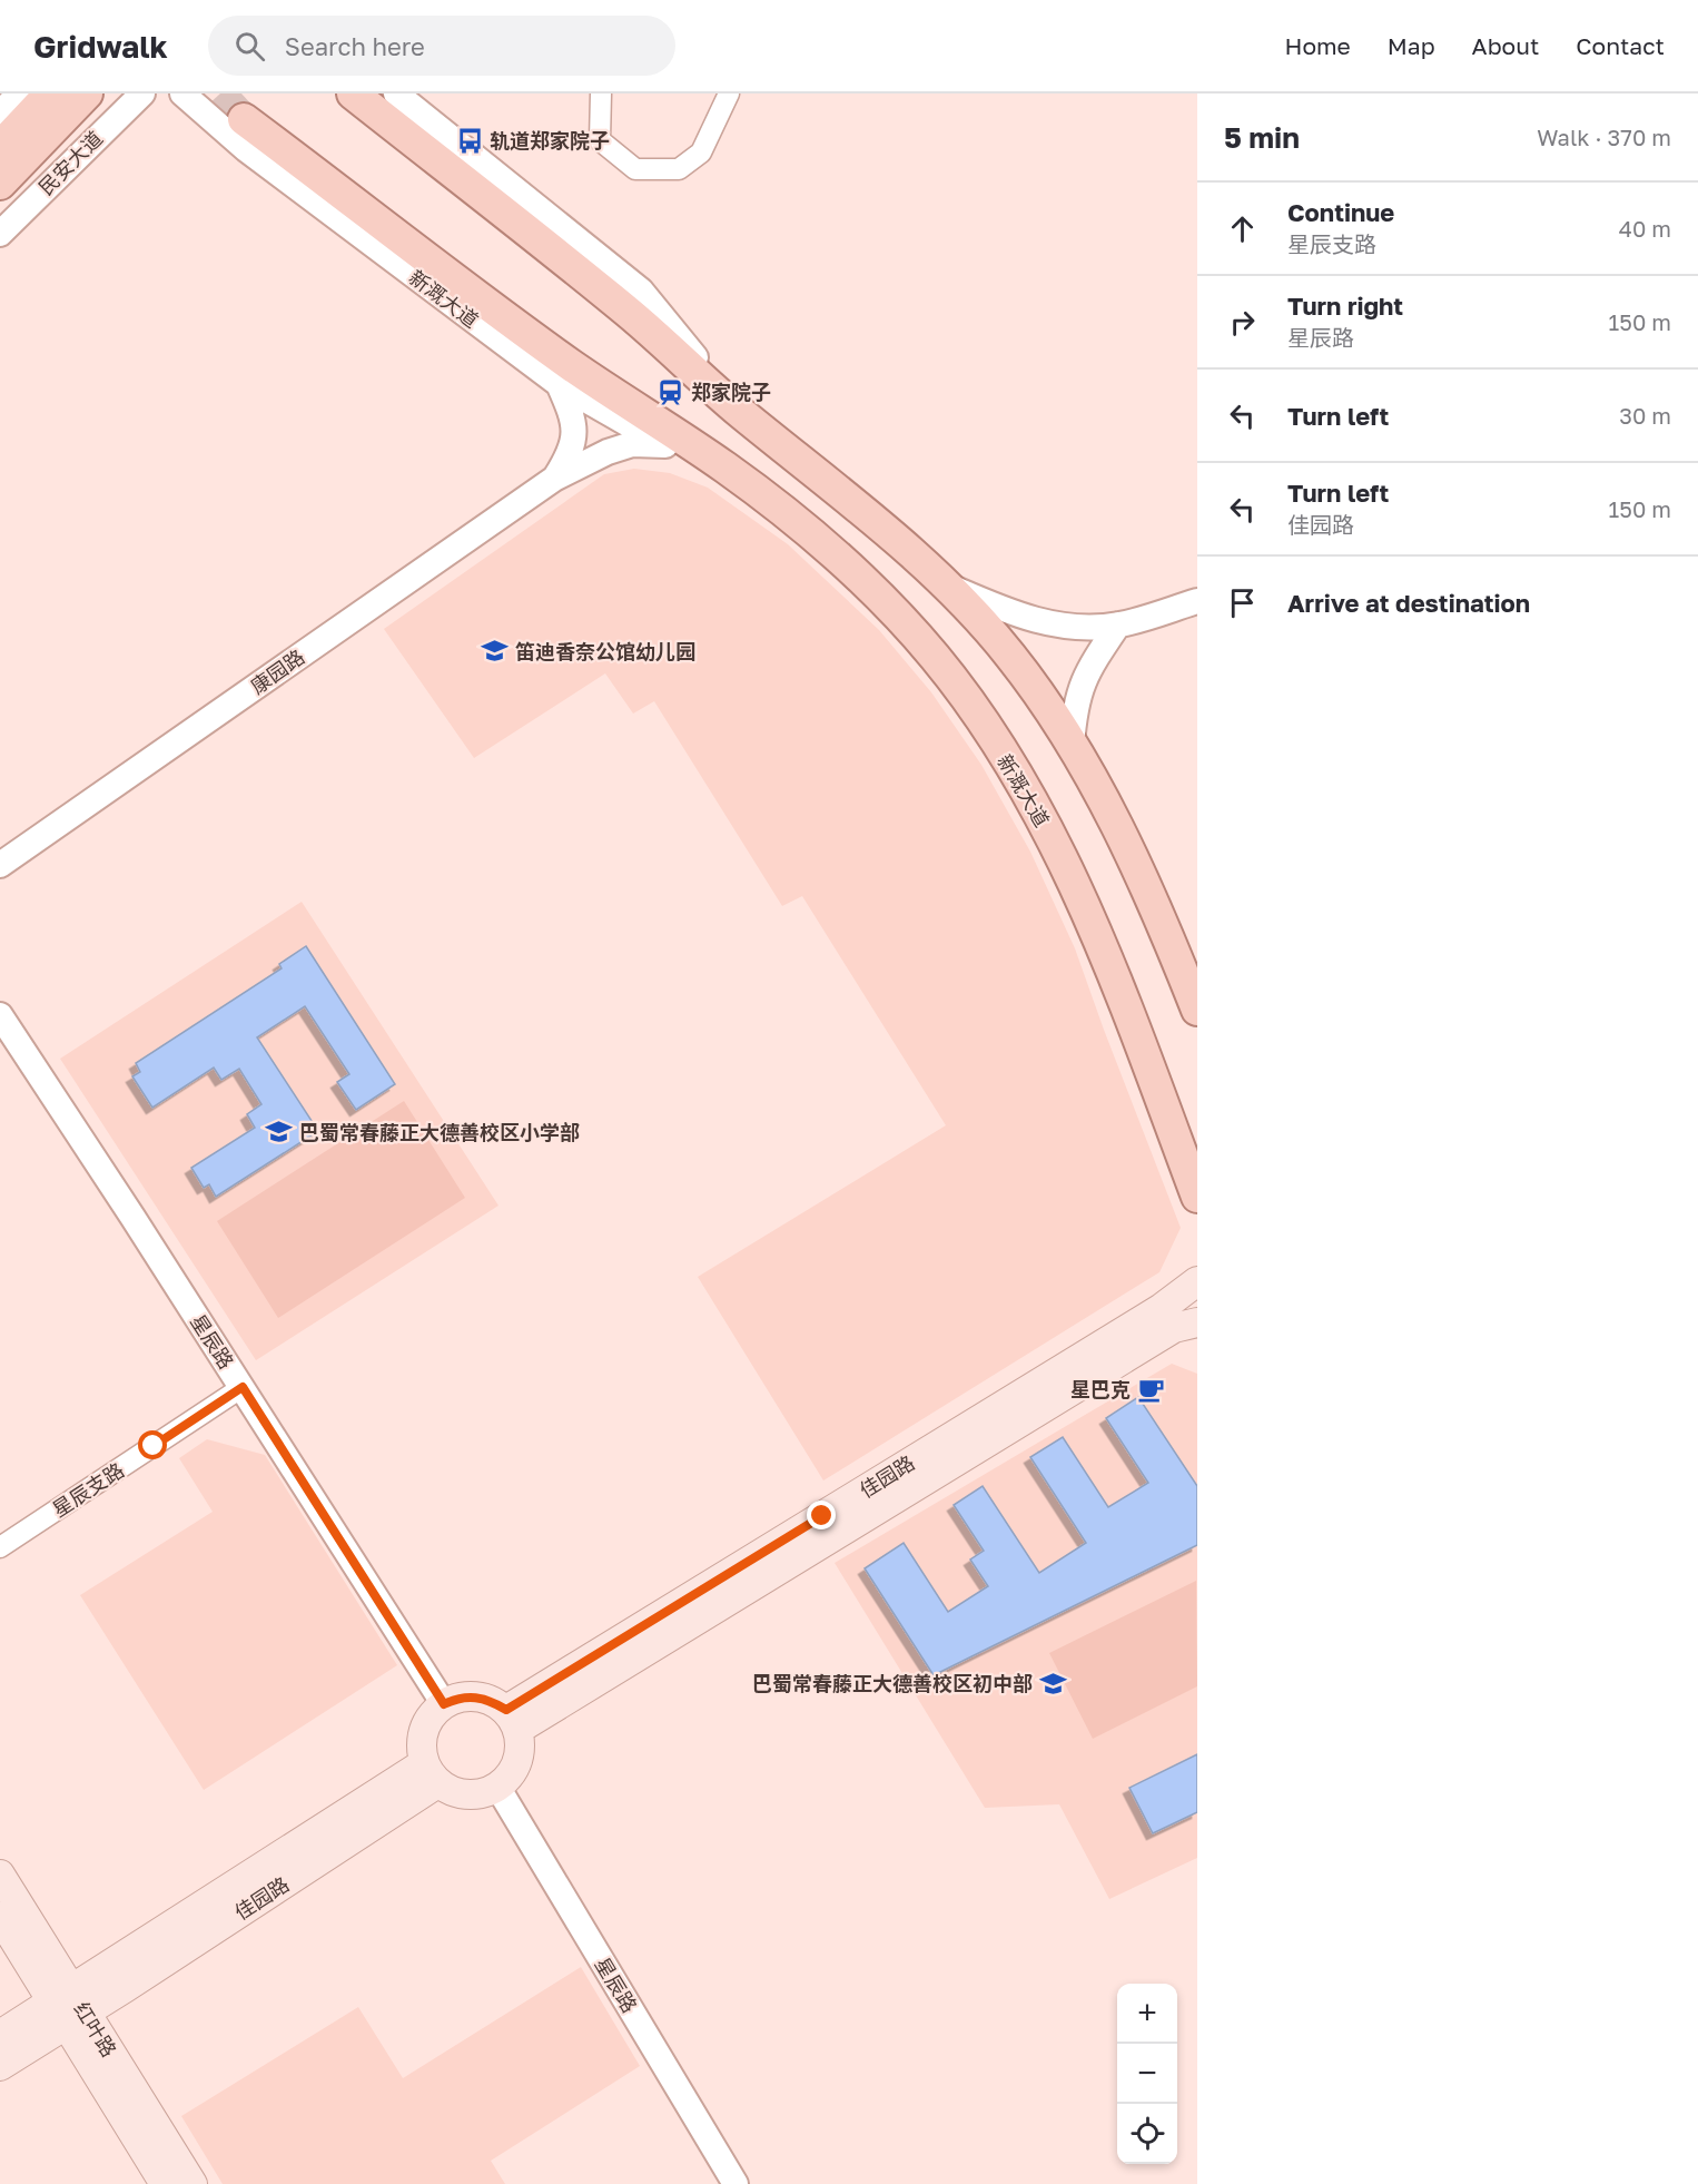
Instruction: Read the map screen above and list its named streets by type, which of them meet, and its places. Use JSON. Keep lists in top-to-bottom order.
{
  "streets": {
    "main road": ["新溉大道", "佳园路", "红叶路"],
    "street": [
      "民安大道",
      "康园路",
      "星辰路",
      "星辰支路"
    ]
  },
  "crossings": [
    ["星辰路", "佳园路"],
    ["星辰路", "星辰支路"],
    ["佳园路", "红叶路"]
  ],
  "places": {
    "bus stop": ["轨道郑家院子"],
    "station": ["郑家院子"],
    "school or university": ["笛迪香奈公馆幼儿园", "巴蜀常春藤正大德善校区小学部", "巴蜀常春藤正大德善校区初中部"],
    "cafe": ["星巴克"]
  },
  "page": {
    "header": "Gridwalk",
    "search": "Search here",
    "nav": [
      "Home",
      "Map",
      "About",
      "Contact"
    ],
    "heading": ["5 min", "Walk · 370 m"],
    "list": [
      ["Continue", "星辰支路", "40 m"],
      ["Turn right", "星辰路", "150 m"],
      ["Turn left", "30 m"],
      ["Turn left", "佳园路", "150 m"],
      "Arrive at destination"
    ],
    "map_buttons": ["+", "−"]
  }
}
